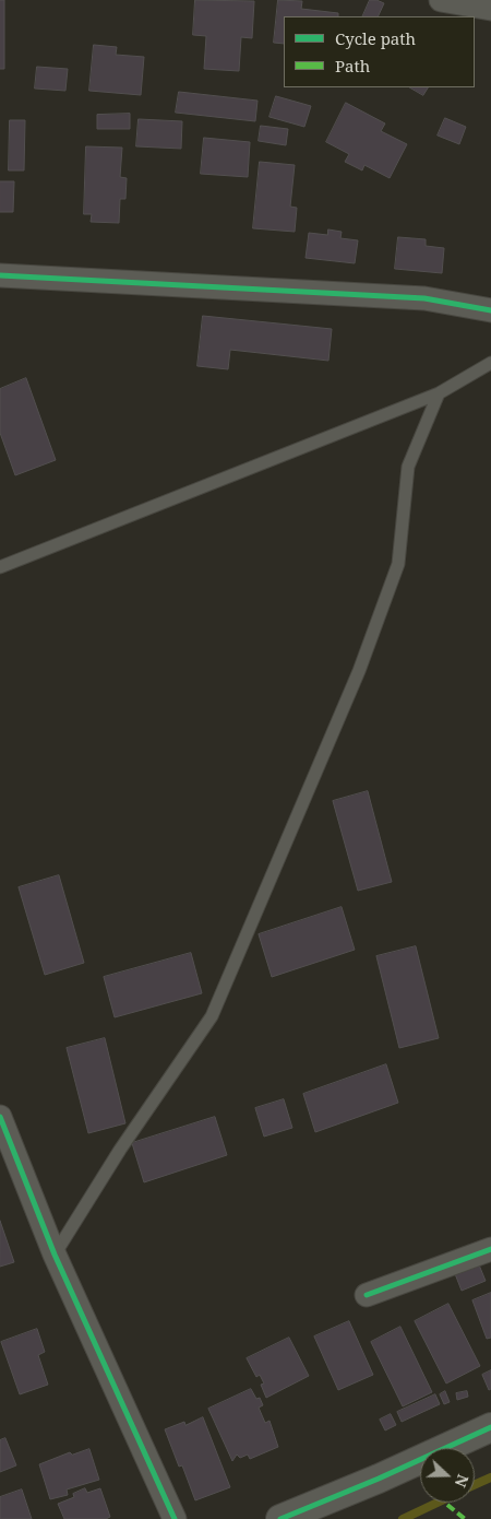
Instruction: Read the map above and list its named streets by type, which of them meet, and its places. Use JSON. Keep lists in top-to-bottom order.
{
  "legend": ["Cycle path", "Path"],
  "north": "right"
}
